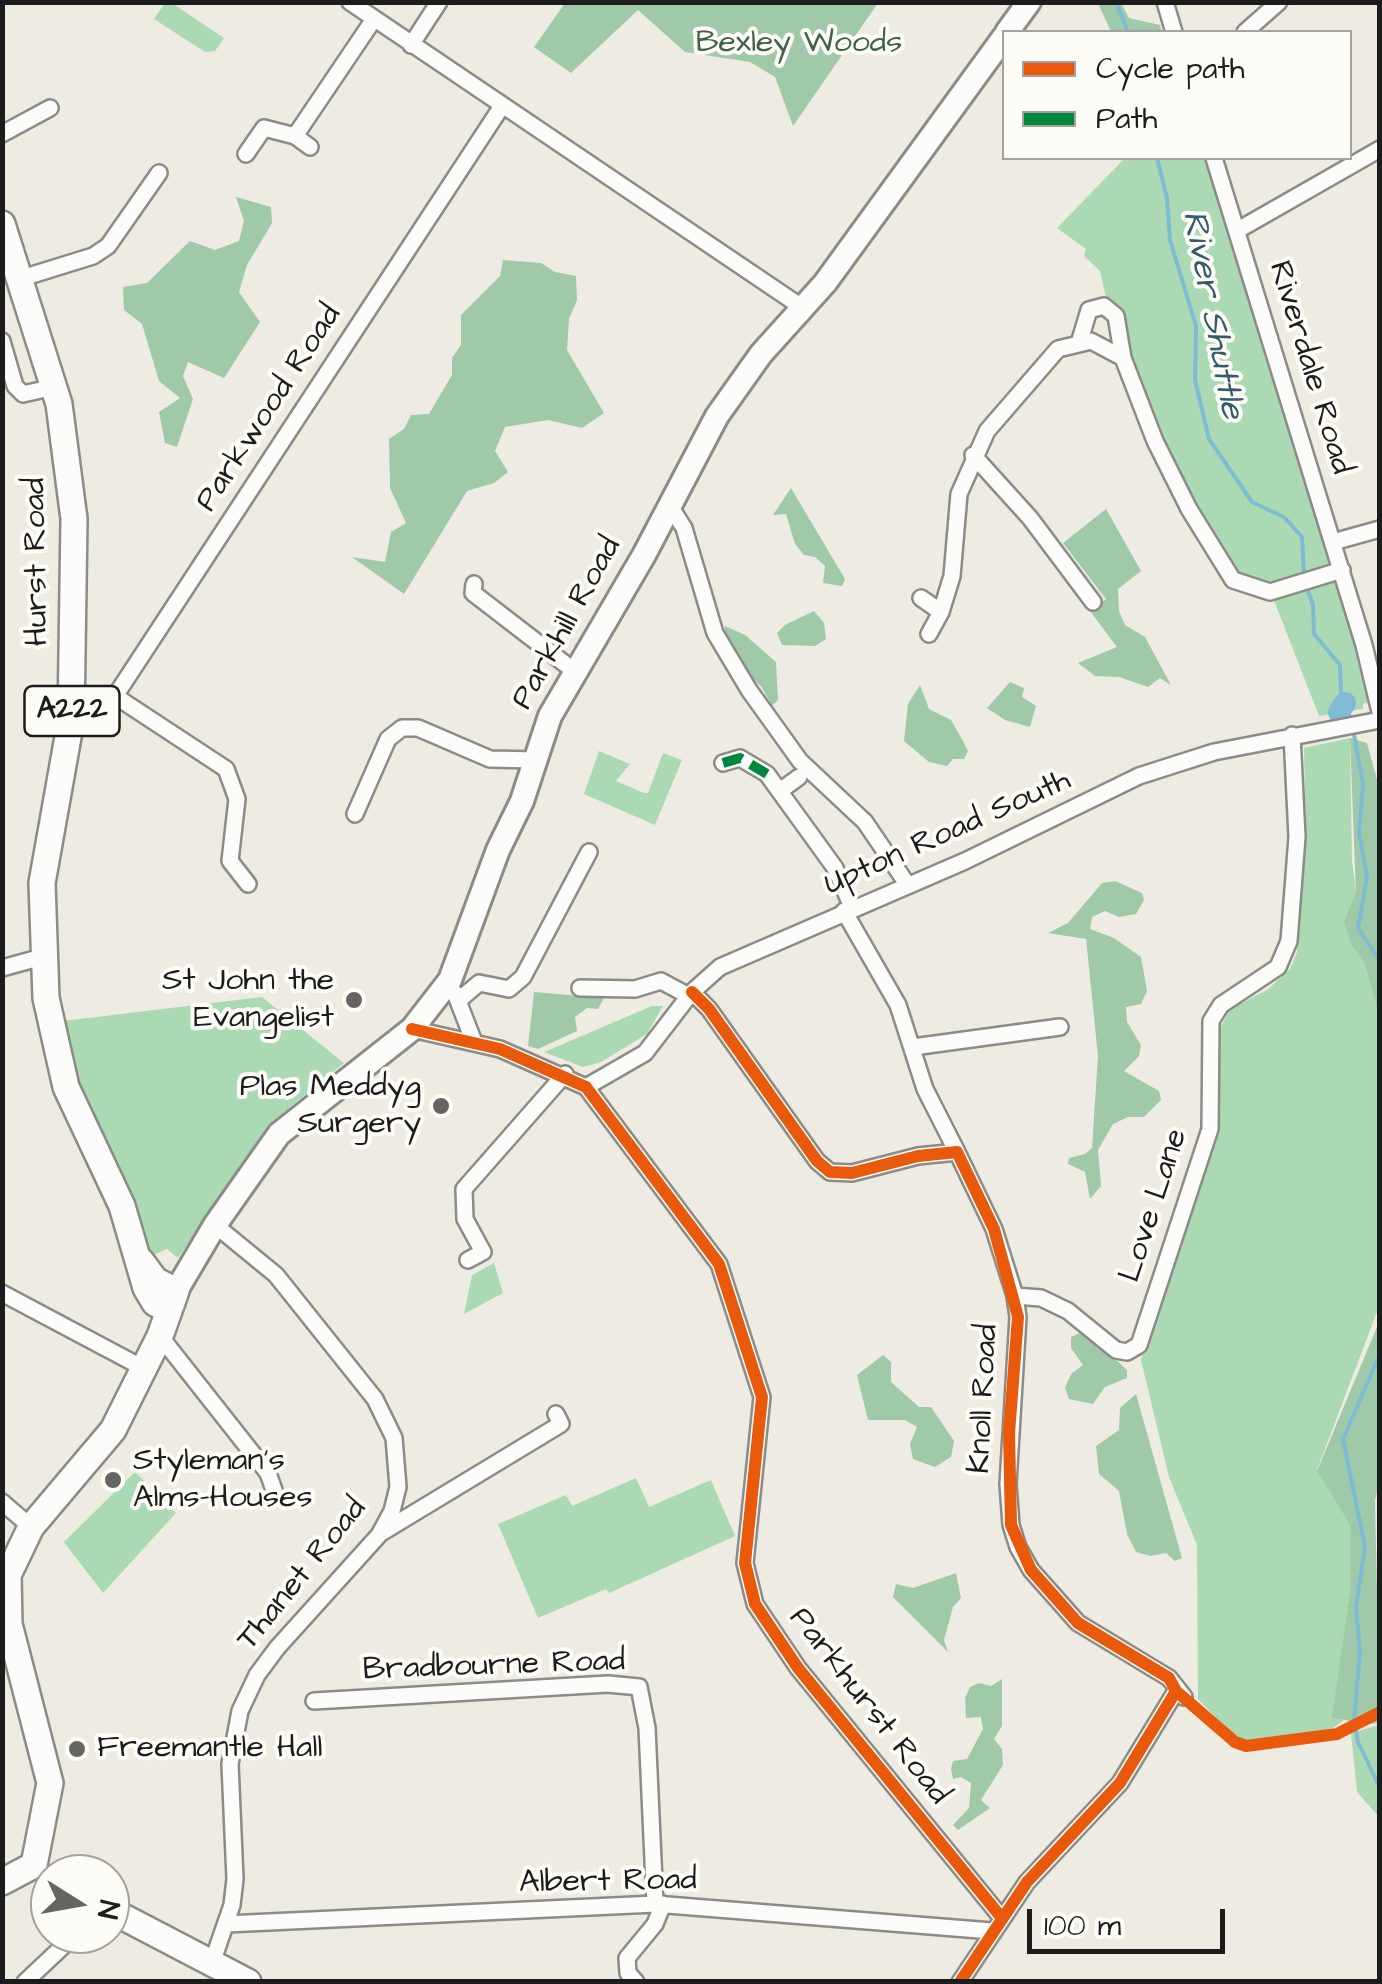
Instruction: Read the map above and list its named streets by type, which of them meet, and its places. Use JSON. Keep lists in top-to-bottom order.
{
  "streets": {
    "main road": ["Hurst Road", "Parkhill Road", "A222"],
    "street": [
      "Riverdale Road",
      "Parkwood Road",
      "Upton Road South",
      "Love Lane",
      "Knoll Road",
      "Thanet Road",
      "Bradbourne Road",
      "Parkhurst Road",
      "Albert Road"
    ]
  },
  "crossings": [
    ["Riverdale Road", "Upton Road South"],
    ["Parkwood Road", "Hurst Road"],
    ["Hurst Road", "Parkhill Road"],
    ["Parkhill Road", "Thanet Road"],
    ["Parkhill Road", "Parkhurst Road"],
    ["Upton Road South", "Love Lane"],
    ["Upton Road South", "Knoll Road"],
    ["Upton Road South", "Parkhurst Road"],
    ["Love Lane", "Knoll Road"],
    ["Knoll Road", "Parkhurst Road"],
    ["Knoll Road", "Albert Road"],
    ["Thanet Road", "Albert Road"],
    ["Bradbourne Road", "Albert Road"],
    ["Parkhurst Road", "Albert Road"]
  ],
  "water": ["River Shuttle"],
  "parks": ["Bexley Woods"],
  "places": [
    "St John the Evangelist",
    "Plas Meddyg Surgery",
    "Styleman's Alms-Houses",
    "Freemantle Hall"
  ],
  "legend": ["Cycle path", "Path"],
  "scale_bar": "100 m",
  "north": "right"
}
